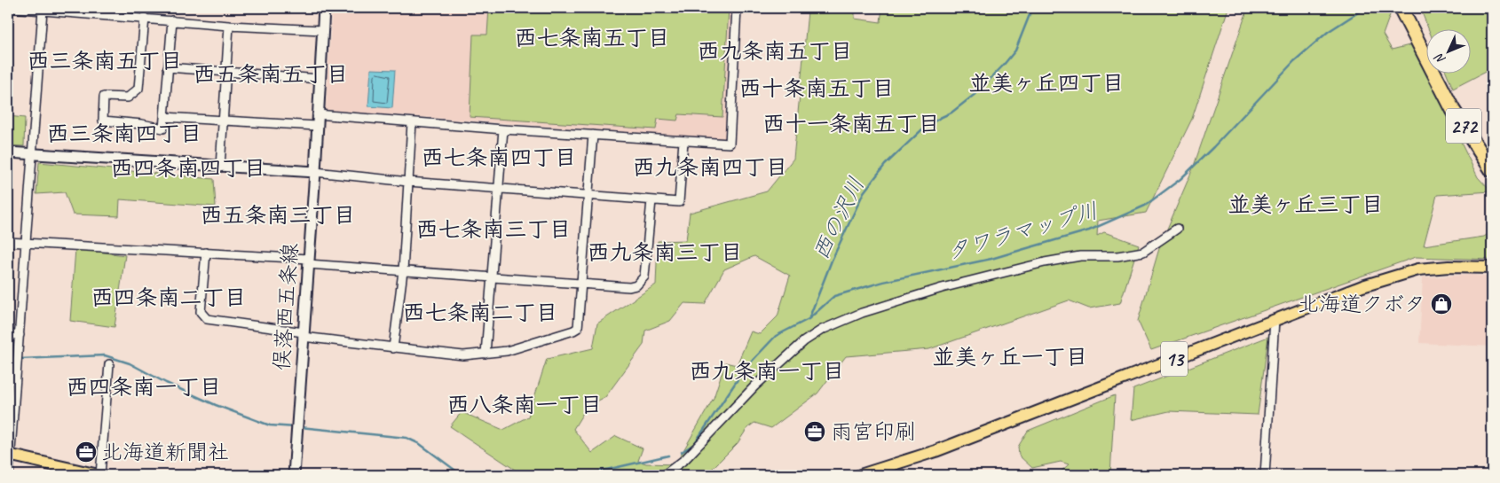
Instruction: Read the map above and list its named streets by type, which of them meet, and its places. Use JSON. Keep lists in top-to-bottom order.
{
  "streets": {
    "highway": ["272"],
    "main road": ["俣落西五条線", "13"]
  },
  "districts": [
    "西七条南五丁目",
    "西九条南五丁目",
    "西三条南五丁目",
    "西五条南五丁目",
    "並美ヶ丘四丁目",
    "西十条南五丁目",
    "西十一条南五丁目",
    "西三条南四丁目",
    "西七条南四丁目",
    "西九条南四丁目",
    "西四条南四丁目",
    "並美ヶ丘三丁目",
    "西五条南三丁目",
    "西七条南三丁目",
    "西九条南三丁目",
    "西四条南二丁目",
    "西七条南二丁目",
    "並美ヶ丘一丁目",
    "西九条南一丁目",
    "西四条南一丁目",
    "西八条南一丁目"
  ],
  "water": ["西の沢川", "タワラマップ川"],
  "places": {
    "shop": ["北海道クボタ"],
    "office": ["雨宮印刷", "北海道新聞社"]
  },
  "north": "bottom left"
}
